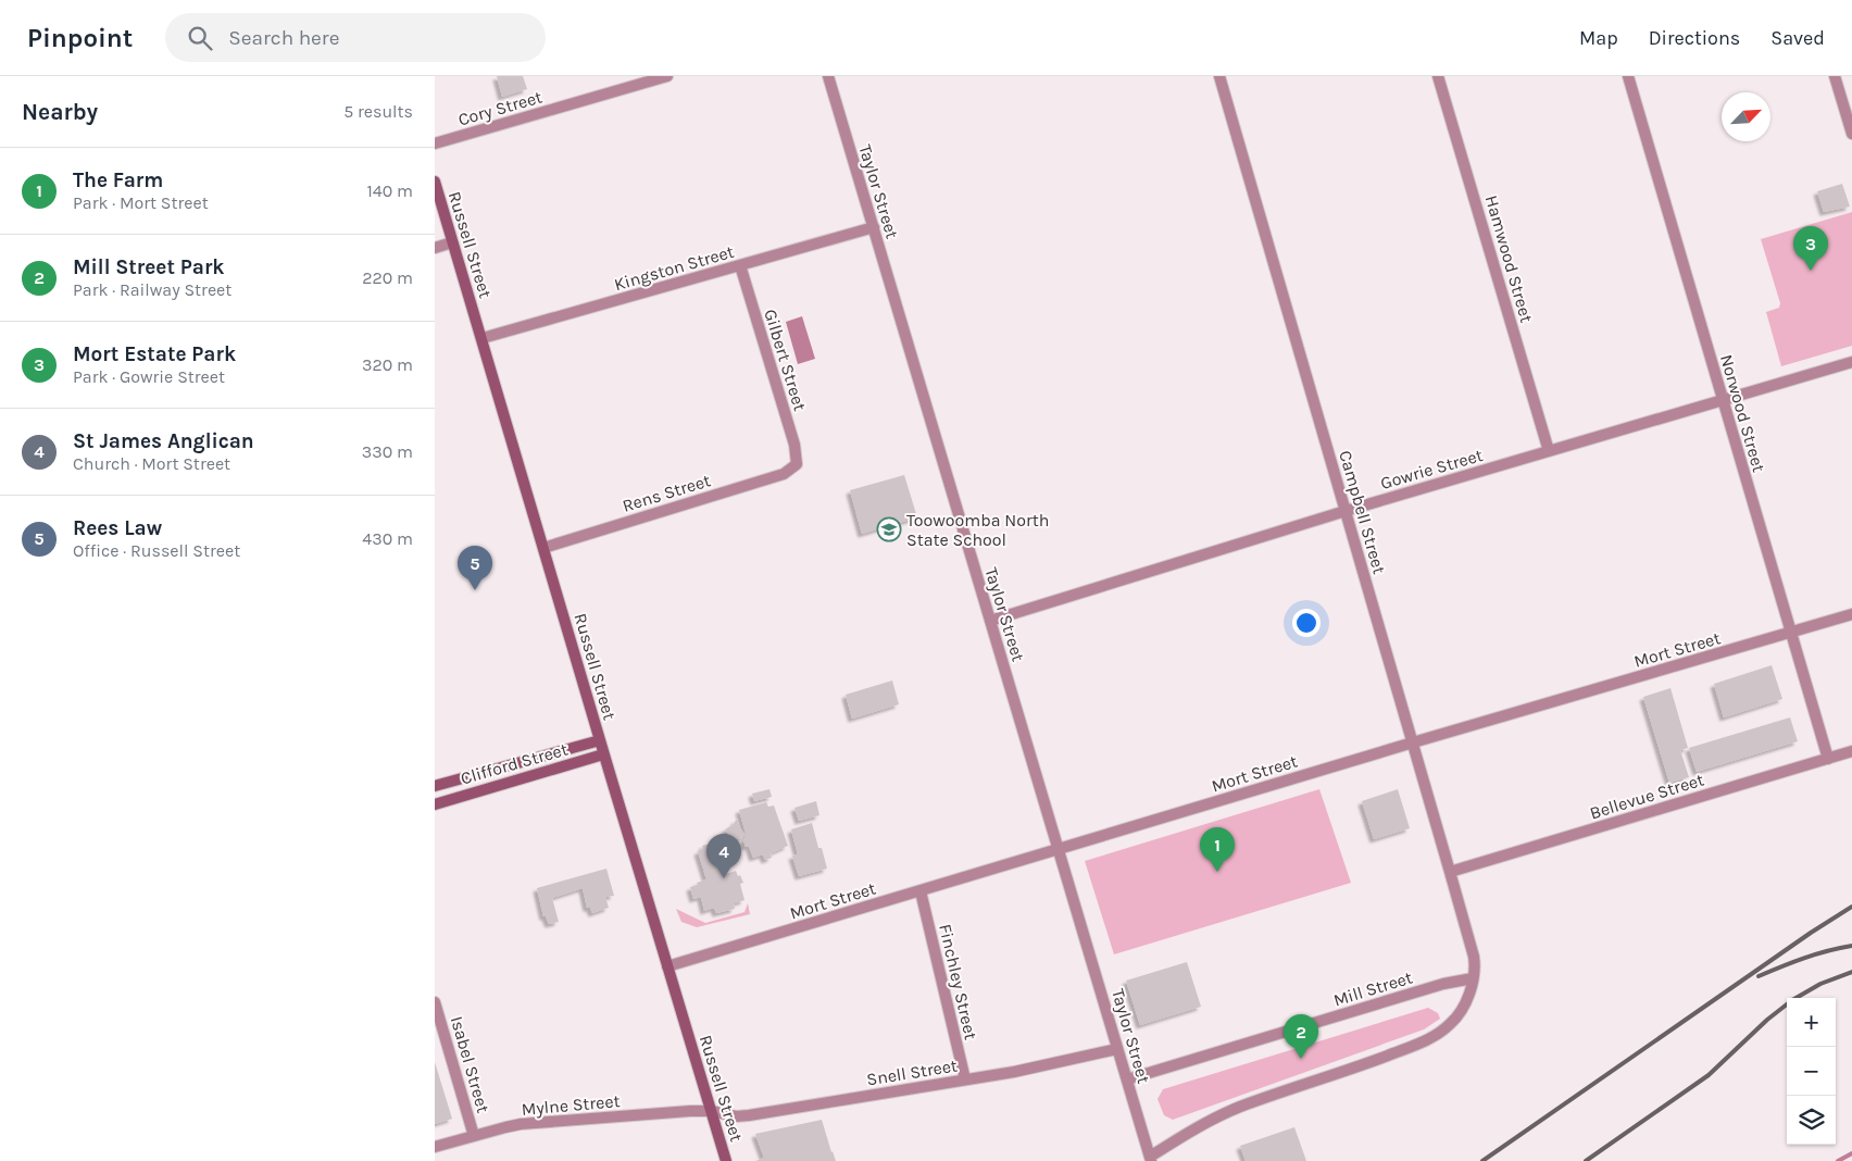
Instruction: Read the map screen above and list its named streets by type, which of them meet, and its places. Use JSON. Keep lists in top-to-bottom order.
{
  "streets": {
    "main road": ["Russell Street", "Clifford Street"],
    "street": [
      "Cory Street",
      "Taylor Street",
      "Hamwood Street",
      "Kingston Street",
      "Gilbert Street",
      "Norwood Street",
      "Gowrie Street",
      "Rens Street",
      "Campbell Street",
      "Mort Street",
      "Bellevue Street",
      "Finchley Street",
      "Mill Street",
      "Isabel Street",
      "Snell Street",
      "Mylne Street"
    ]
  },
  "crossings": [
    ["Taylor Street", "Kingston Street"],
    ["Taylor Street", "Gowrie Street"],
    ["Taylor Street", "Campbell Street"],
    ["Taylor Street", "Mort Street"],
    ["Taylor Street", "Mill Street"],
    ["Taylor Street", "Snell Street"],
    ["Russell Street", "Kingston Street"],
    ["Russell Street", "Rens Street"],
    ["Russell Street", "Mort Street"],
    ["Russell Street", "Clifford Street"],
    ["Russell Street", "Snell Street"],
    ["Russell Street", "Mylne Street"],
    ["Hamwood Street", "Gowrie Street"],
    ["Kingston Street", "Gilbert Street"],
    ["Gilbert Street", "Rens Street"],
    ["Norwood Street", "Gowrie Street"],
    ["Norwood Street", "Mort Street"],
    ["Norwood Street", "Bellevue Street"],
    ["Gowrie Street", "Campbell Street"],
    ["Campbell Street", "Mort Street"],
    ["Campbell Street", "Bellevue Street"],
    ["Campbell Street", "Mill Street"],
    ["Mort Street", "Finchley Street"],
    ["Finchley Street", "Snell Street"],
    ["Isabel Street", "Mylne Street"],
    ["Snell Street", "Mylne Street"]
  ],
  "places": {
    "school or university": ["Toowoomba North State School"]
  },
  "north": "top right",
  "page": {
    "header": "Pinpoint",
    "search": "Search here",
    "nav": ["Map", "Directions", "Saved"],
    "heading": ["Nearby", "5 results"],
    "list": [
      {
        "mark": "1",
        "name": "The Farm",
        "note": "Park · Mort Street",
        "value": "140 m"
      },
      {
        "mark": "2",
        "name": "Mill Street Park",
        "note": "Park · Railway Street",
        "value": "220 m"
      },
      {
        "mark": "3",
        "name": "Mort Estate Park",
        "note": "Park · Gowrie Street",
        "value": "320 m"
      },
      {
        "mark": "4",
        "name": "St James Anglican",
        "note": "Church · Mort Street",
        "value": "330 m"
      },
      {
        "mark": "5",
        "name": "Rees Law",
        "note": "Office · Russell Street",
        "value": "430 m"
      }
    ],
    "pins": [
      "3",
      "5",
      "1",
      "4",
      "2"
    ],
    "map_buttons": ["+", "−"]
  }
}
